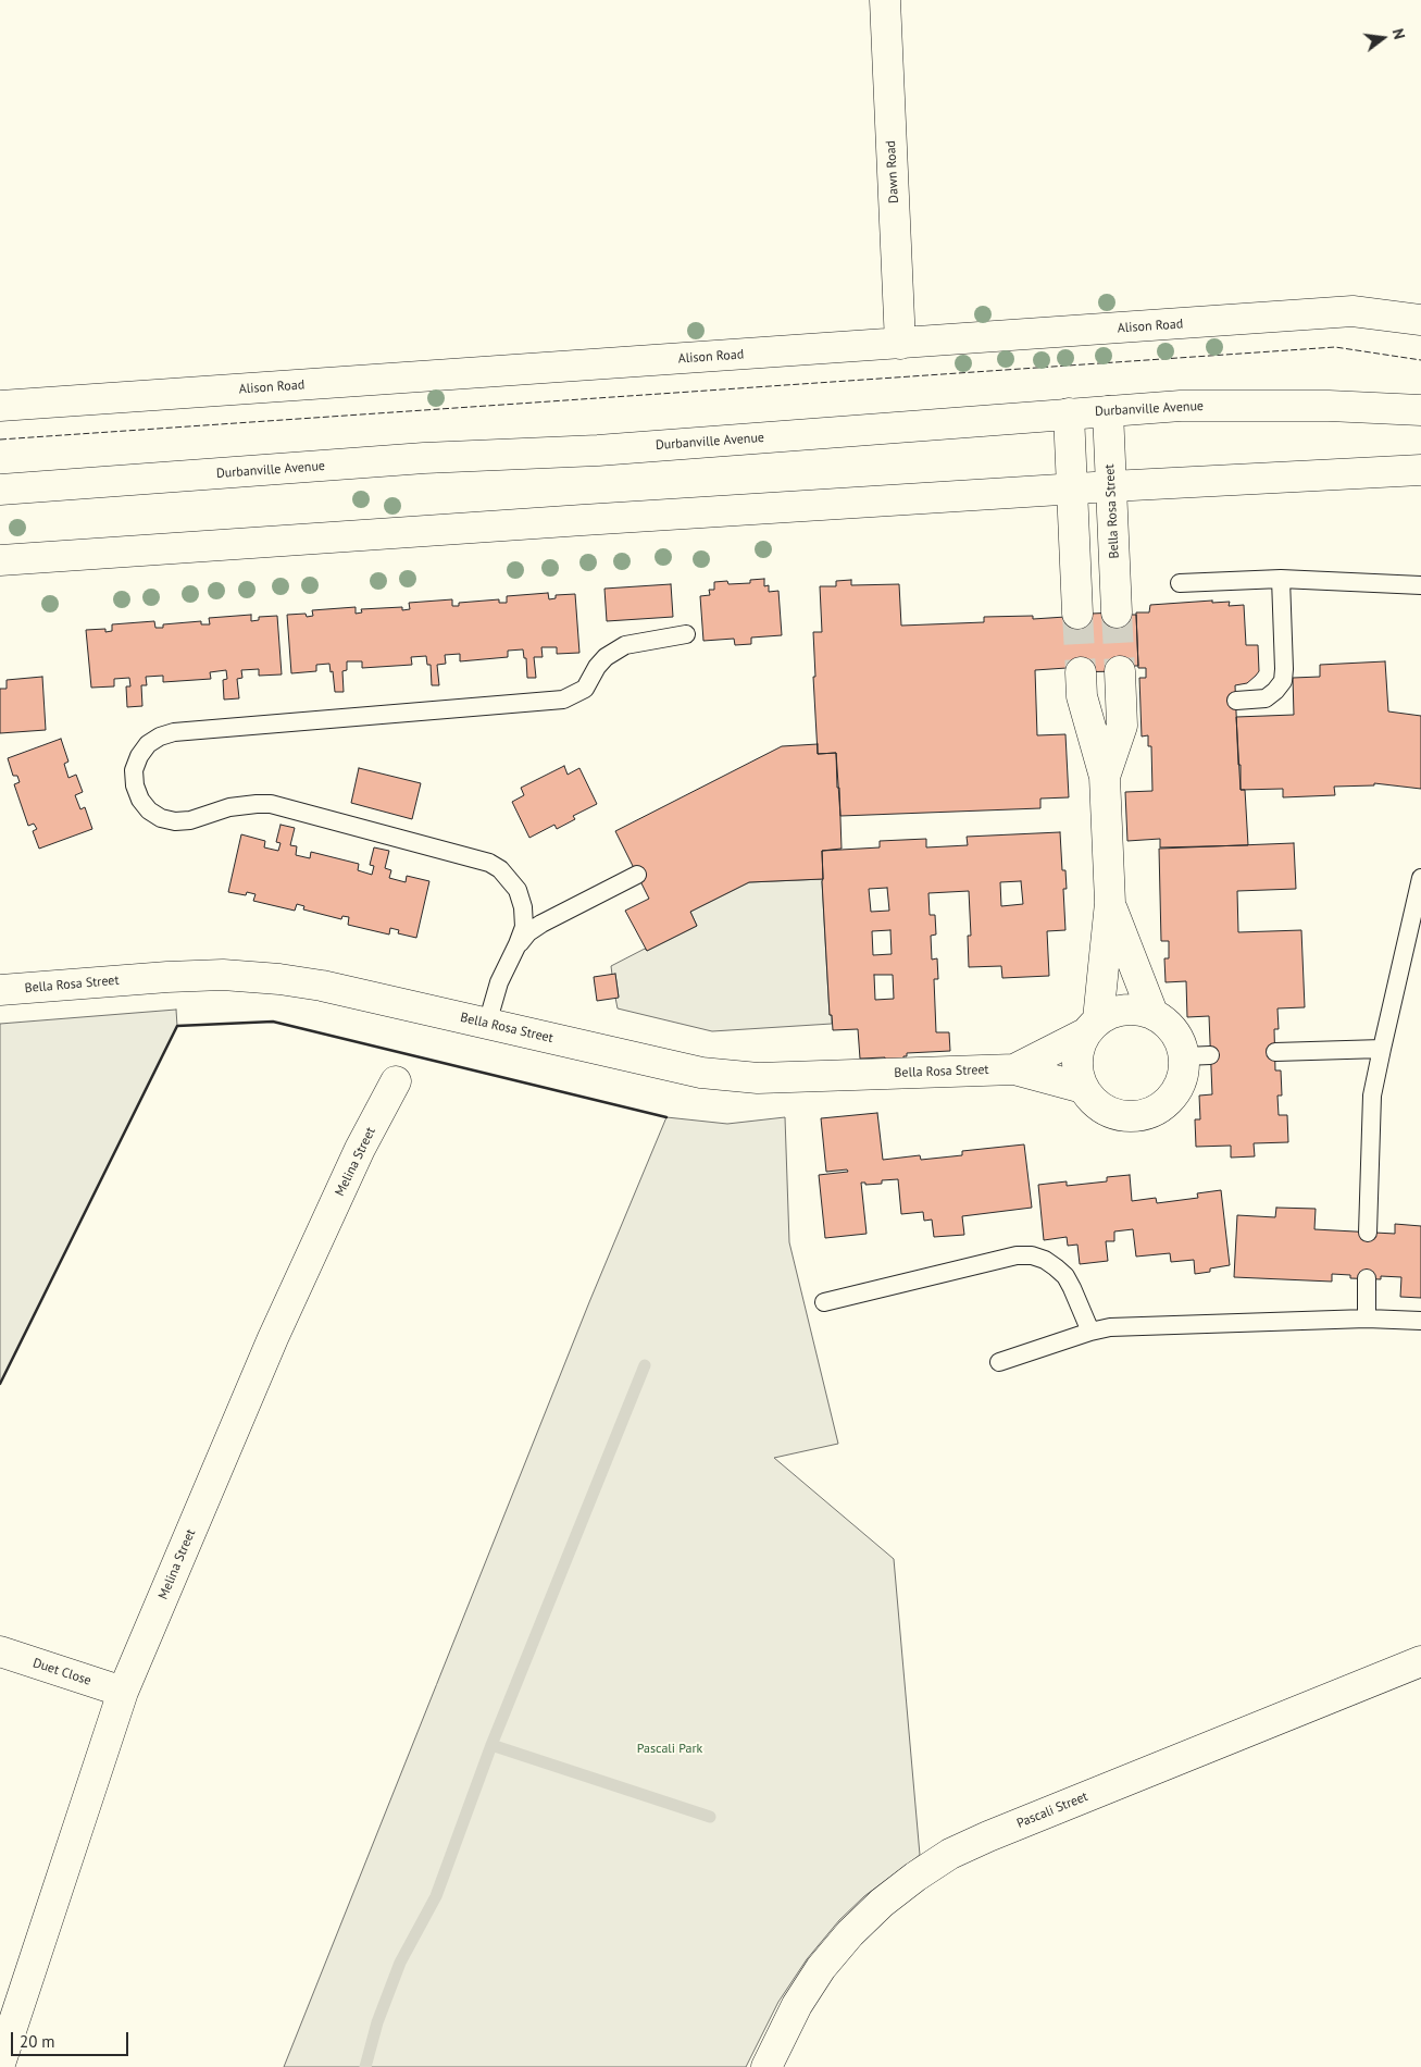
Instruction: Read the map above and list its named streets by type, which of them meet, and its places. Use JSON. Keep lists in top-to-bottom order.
{
  "streets": {
    "street": [
      "Dawn Road",
      "Alison Road",
      "Durbanville Avenue",
      "Bella Rosa Street",
      "Melina Street",
      "Duet Close",
      "Pascali Street"
    ]
  },
  "crossings": [
    ["Dawn Road", "Alison Road"],
    ["Durbanville Avenue", "Bella Rosa Street"],
    ["Melina Street", "Duet Close"]
  ],
  "parks": ["Pascali Park"],
  "scale_bar": "20 m",
  "north": "right"
}
